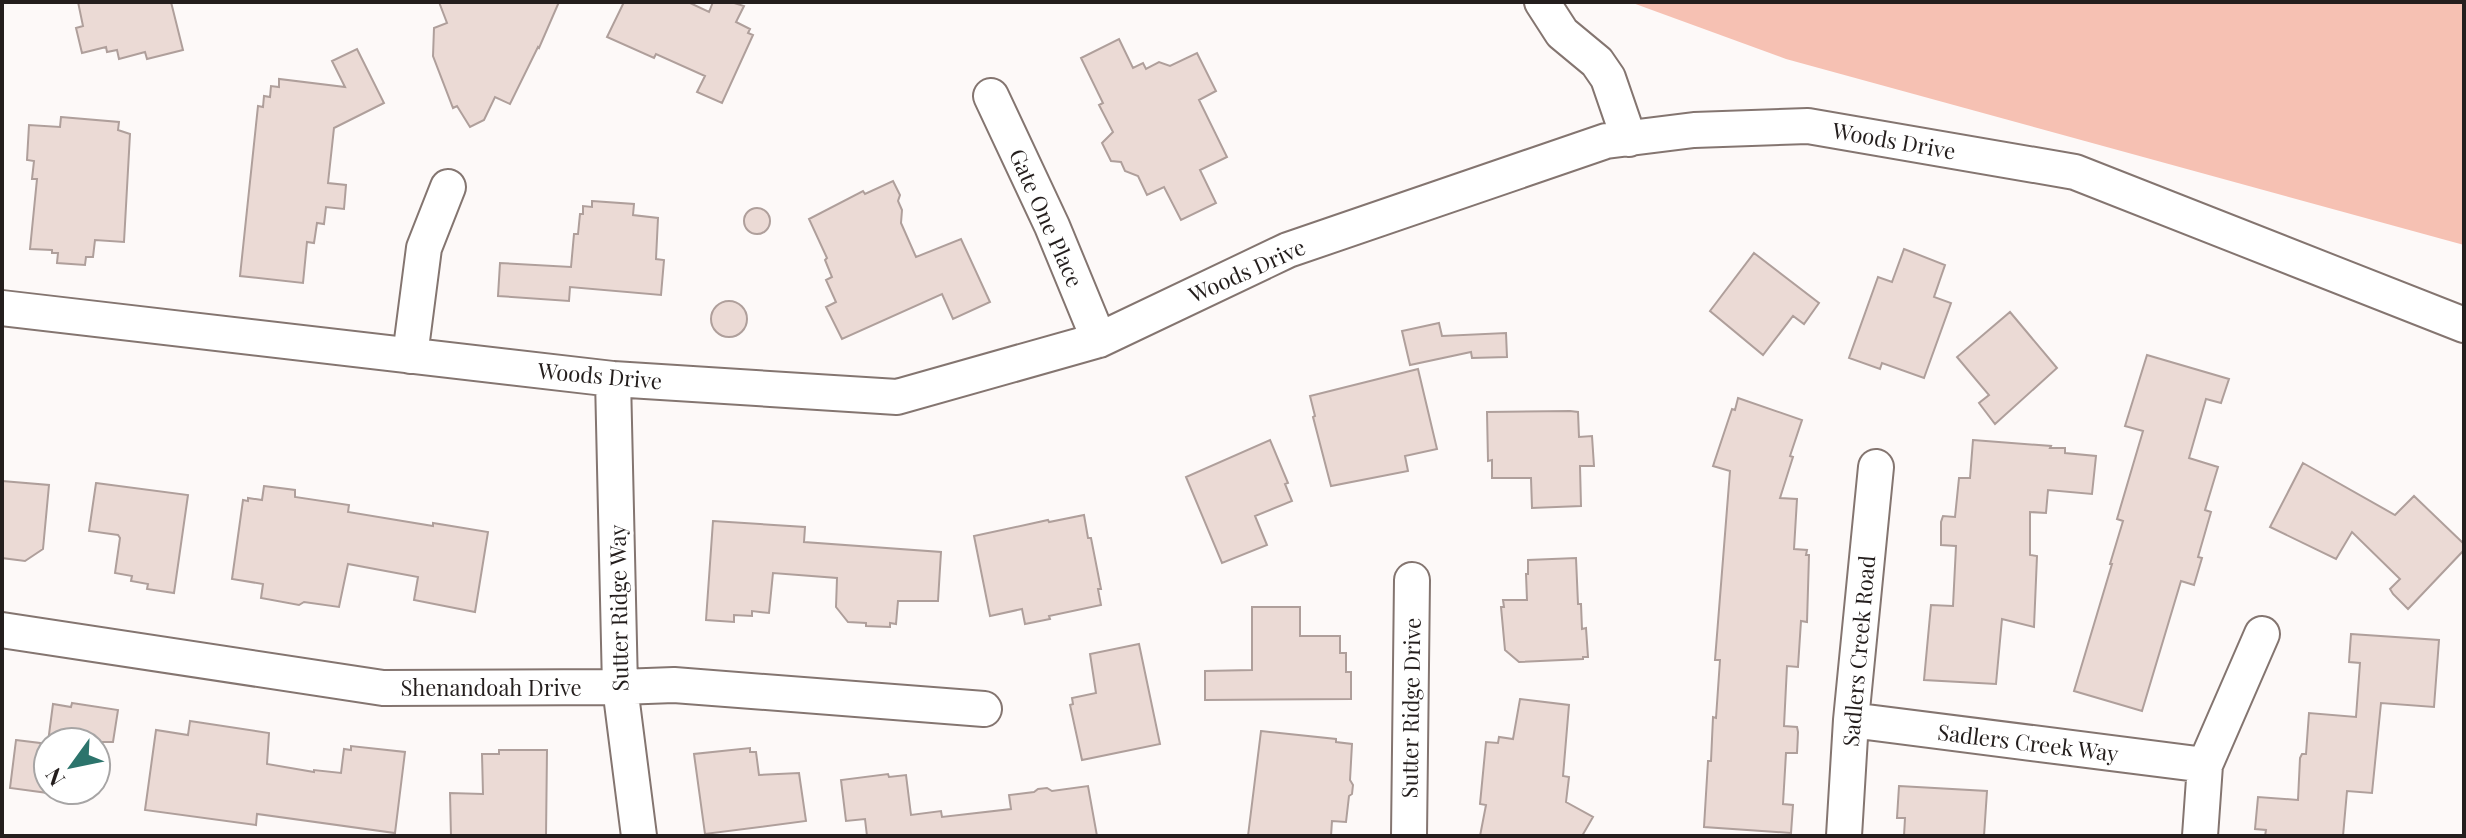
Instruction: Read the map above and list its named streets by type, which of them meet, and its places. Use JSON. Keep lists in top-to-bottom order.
{
  "streets": {
    "street": [
      "Woods Drive",
      "Gate One Place",
      "Sutter Ridge Way",
      "Sadlers Creek Road",
      "Shenandoah Drive",
      "Sutter Ridge Drive",
      "Sadlers Creek Way"
    ]
  },
  "crossings": [
    ["Woods Drive", "Gate One Place"],
    ["Woods Drive", "Sutter Ridge Way"],
    ["Sutter Ridge Way", "Shenandoah Drive"],
    ["Sadlers Creek Road", "Sadlers Creek Way"]
  ],
  "north": "bottom left"
}
